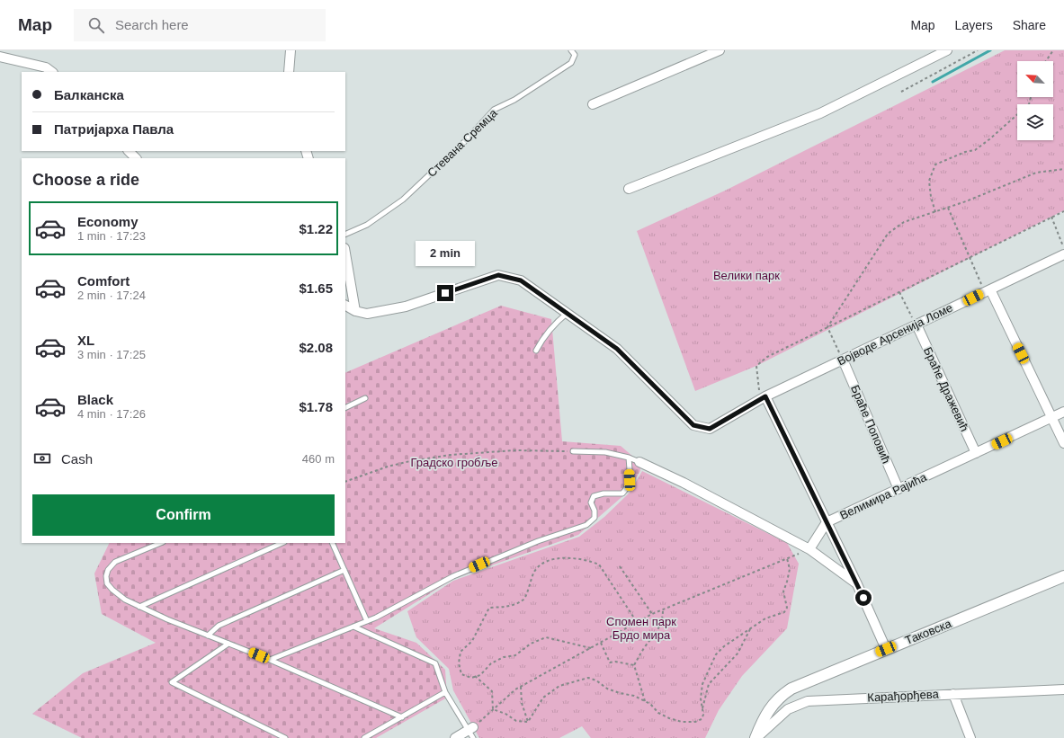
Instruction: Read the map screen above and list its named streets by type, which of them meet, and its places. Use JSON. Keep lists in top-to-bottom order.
{
  "streets": {
    "street": [
      "Војводе Арсенија Ломе",
      "Браће Дражевић",
      "Браће Поповић",
      "Велимира Рајића",
      "Таковска",
      "Карађорђева"
    ],
    "lane": ["Стевана Сремца"]
  },
  "crossings": [
    ["Војводе Арсенија Ломе", "Браће Дражевић"],
    ["Војводе Арсенија Ломе", "Браће Поповић"],
    ["Браће Дражевић", "Велимира Рајића"],
    ["Браће Поповић", "Велимира Рајића"],
    ["Таковска", "Карађорђева"]
  ],
  "parks": ["Велики парк", "Градско гробље", "Спомен парк Брдо мира"],
  "north": "top left",
  "page": {
    "header": "Map",
    "search": "Search here",
    "nav": ["Map", "Layers", "Share"],
    "banner": ["Балканска", "Патријарха Павла"],
    "heading": "Choose a ride",
    "list": [
      {
        "name": "Economy",
        "note": "1 min · 17:23",
        "value": "$1.22"
      },
      {
        "name": "Comfort",
        "note": "2 min · 17:24",
        "value": "$1.65"
      },
      {
        "name": "XL",
        "note": "3 min · 17:25",
        "value": "$2.08"
      },
      {
        "name": "Black",
        "note": "4 min · 17:26",
        "value": "$1.78"
      }
    ],
    "bubble": "2 min",
    "pay": ["Cash", "460 m"],
    "buttons": "Confirm"
  }
}
